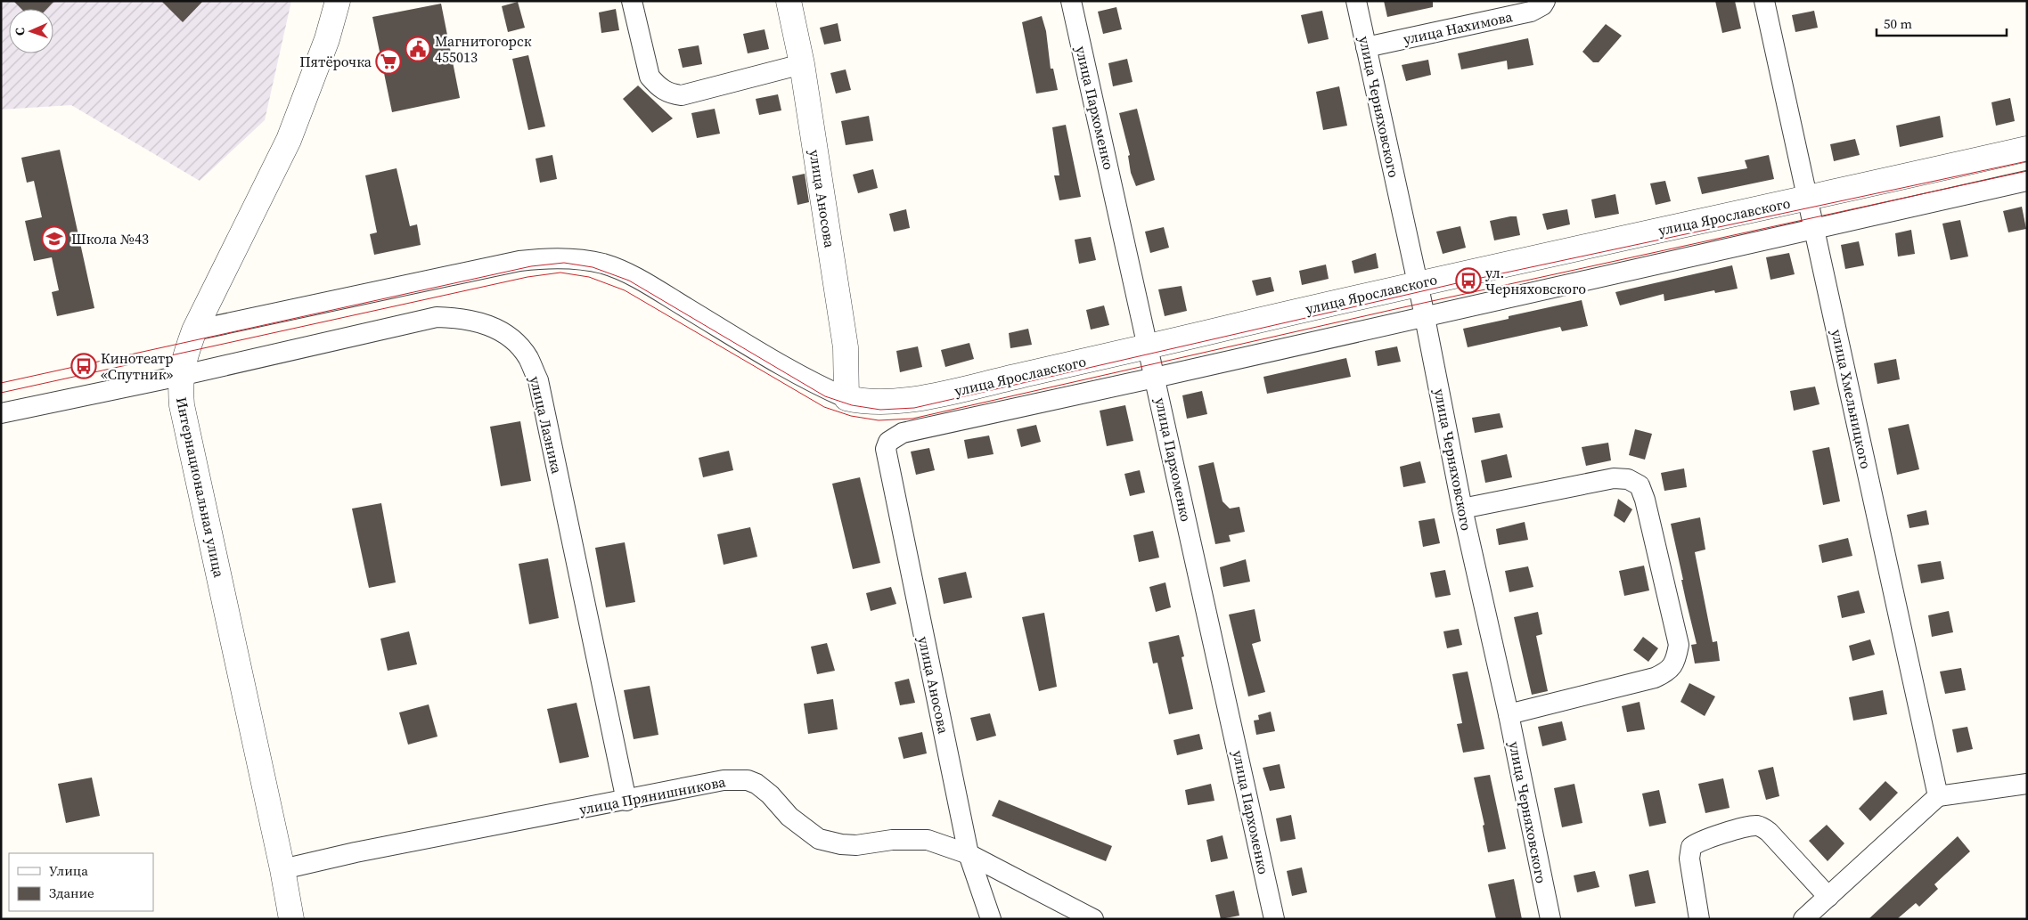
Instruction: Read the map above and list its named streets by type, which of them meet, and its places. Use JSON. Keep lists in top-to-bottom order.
{
  "streets": {
    "street": [
      "улица Нахимова",
      "улица Черняховского",
      "улица Пархоменко",
      "улица Аносова",
      "улица Ярославского",
      "улица Хмельницкого",
      "улица Лазника",
      "Интернациональная улица",
      "улица Прянишникова"
    ]
  },
  "crossings": [
    ["улица Нахимова", "улица Черняховского"],
    ["улица Черняховского", "улица Ярославского"],
    ["улица Пархоменко", "улица Аносова"],
    ["улица Пархоменко", "улица Ярославского"],
    ["улица Аносова", "улица Ярославского"],
    ["улица Аносова", "улица Прянишникова"],
    ["улица Ярославского", "улица Хмельницкого"],
    ["улица Лазника", "Интернациональная улица"],
    ["улица Лазника", "улица Прянишникова"],
    ["Интернациональная улица", "улица Прянишникова"]
  ],
  "places": {
    "public building": ["Магнитогорск 455013"],
    "supermarket": ["Пятёрочка"],
    "school or university": ["Школа №43"],
    "bus stop": ["ул. Черняховского", "Кинотеатр «Спутник»"]
  },
  "legend": ["Улица", "Здание"],
  "scale_bar": "50 m",
  "north": "left"
}
